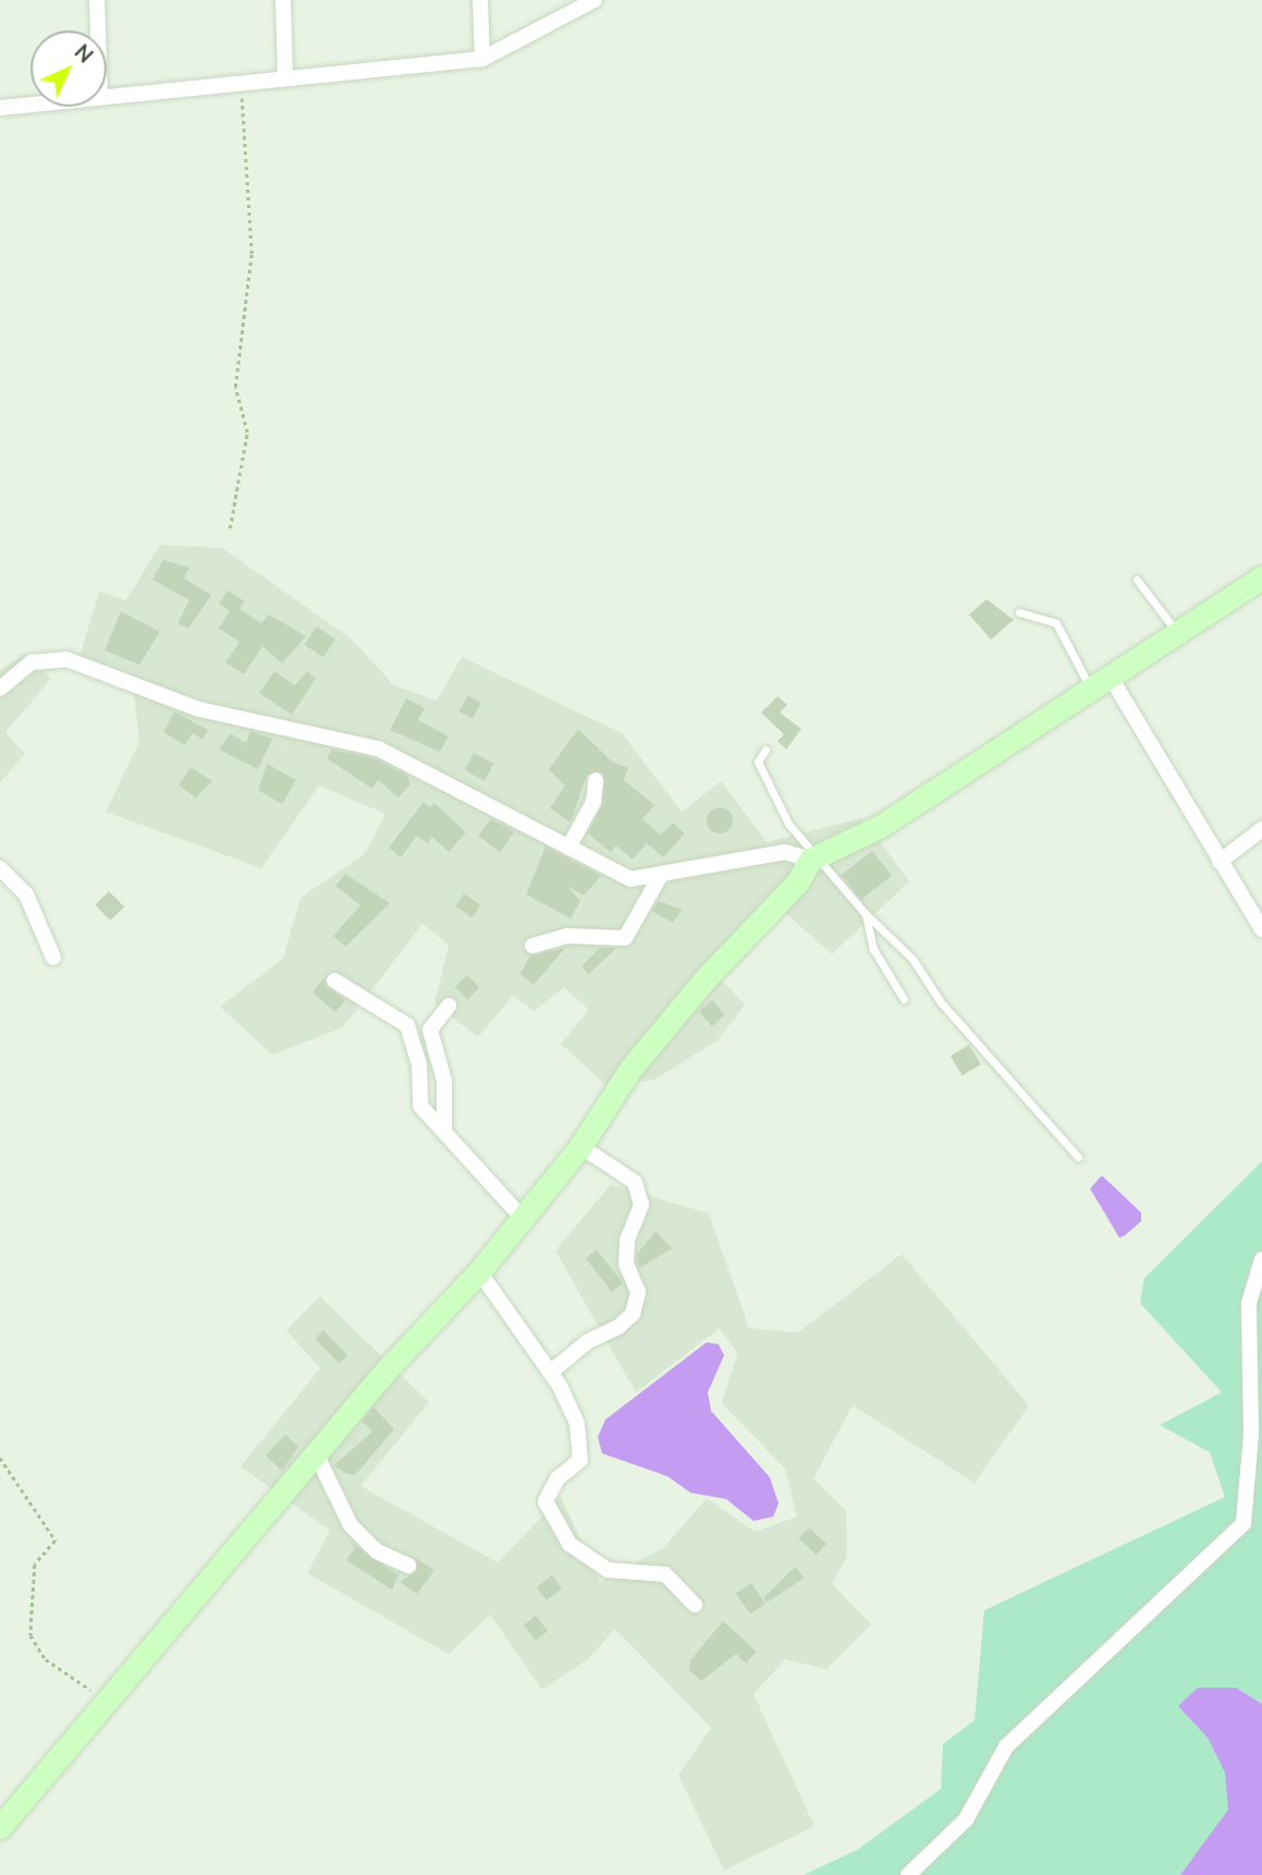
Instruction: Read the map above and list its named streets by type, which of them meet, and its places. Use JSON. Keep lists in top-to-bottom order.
{
  "north": "top right"
}
